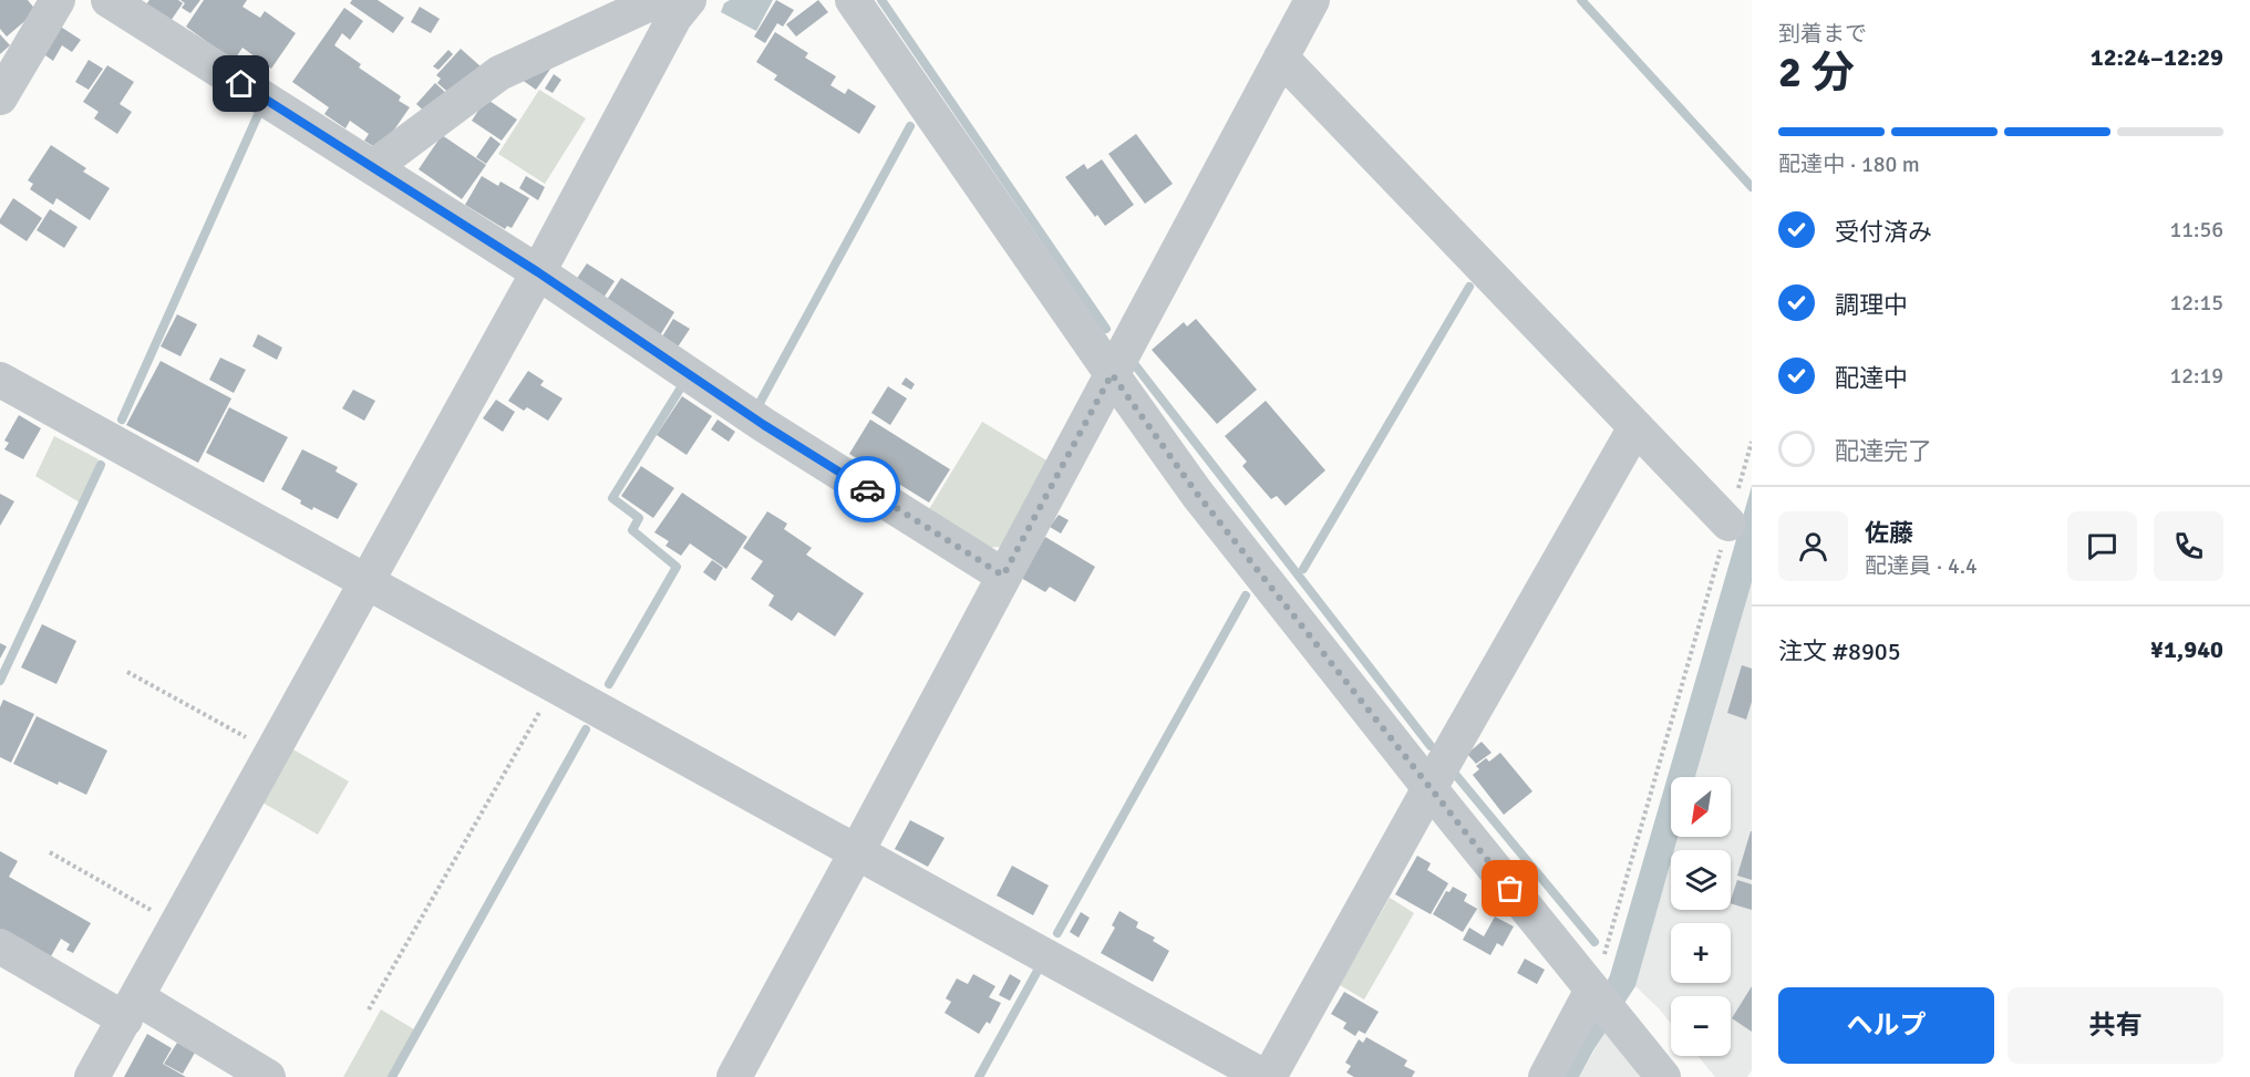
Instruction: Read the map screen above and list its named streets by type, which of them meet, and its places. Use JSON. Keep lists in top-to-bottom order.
{
  "north": "bottom left",
  "page": {
    "heading": ["2 分", "到着まで", "12:24–12:29"],
    "panel": [
      "佐藤",
      "配達員 · 4.4",
      "注文 #8905",
      "¥1,940"
    ],
    "bar": "配達中 · 180 m",
    "list": [
      ["受付済み", "11:56"],
      ["調理中", "12:15"],
      ["配達中", "12:19"],
      "配達完了"
    ],
    "map_buttons": ["+", "−"],
    "buttons": ["ヘルプ", "共有"]
  }
}
